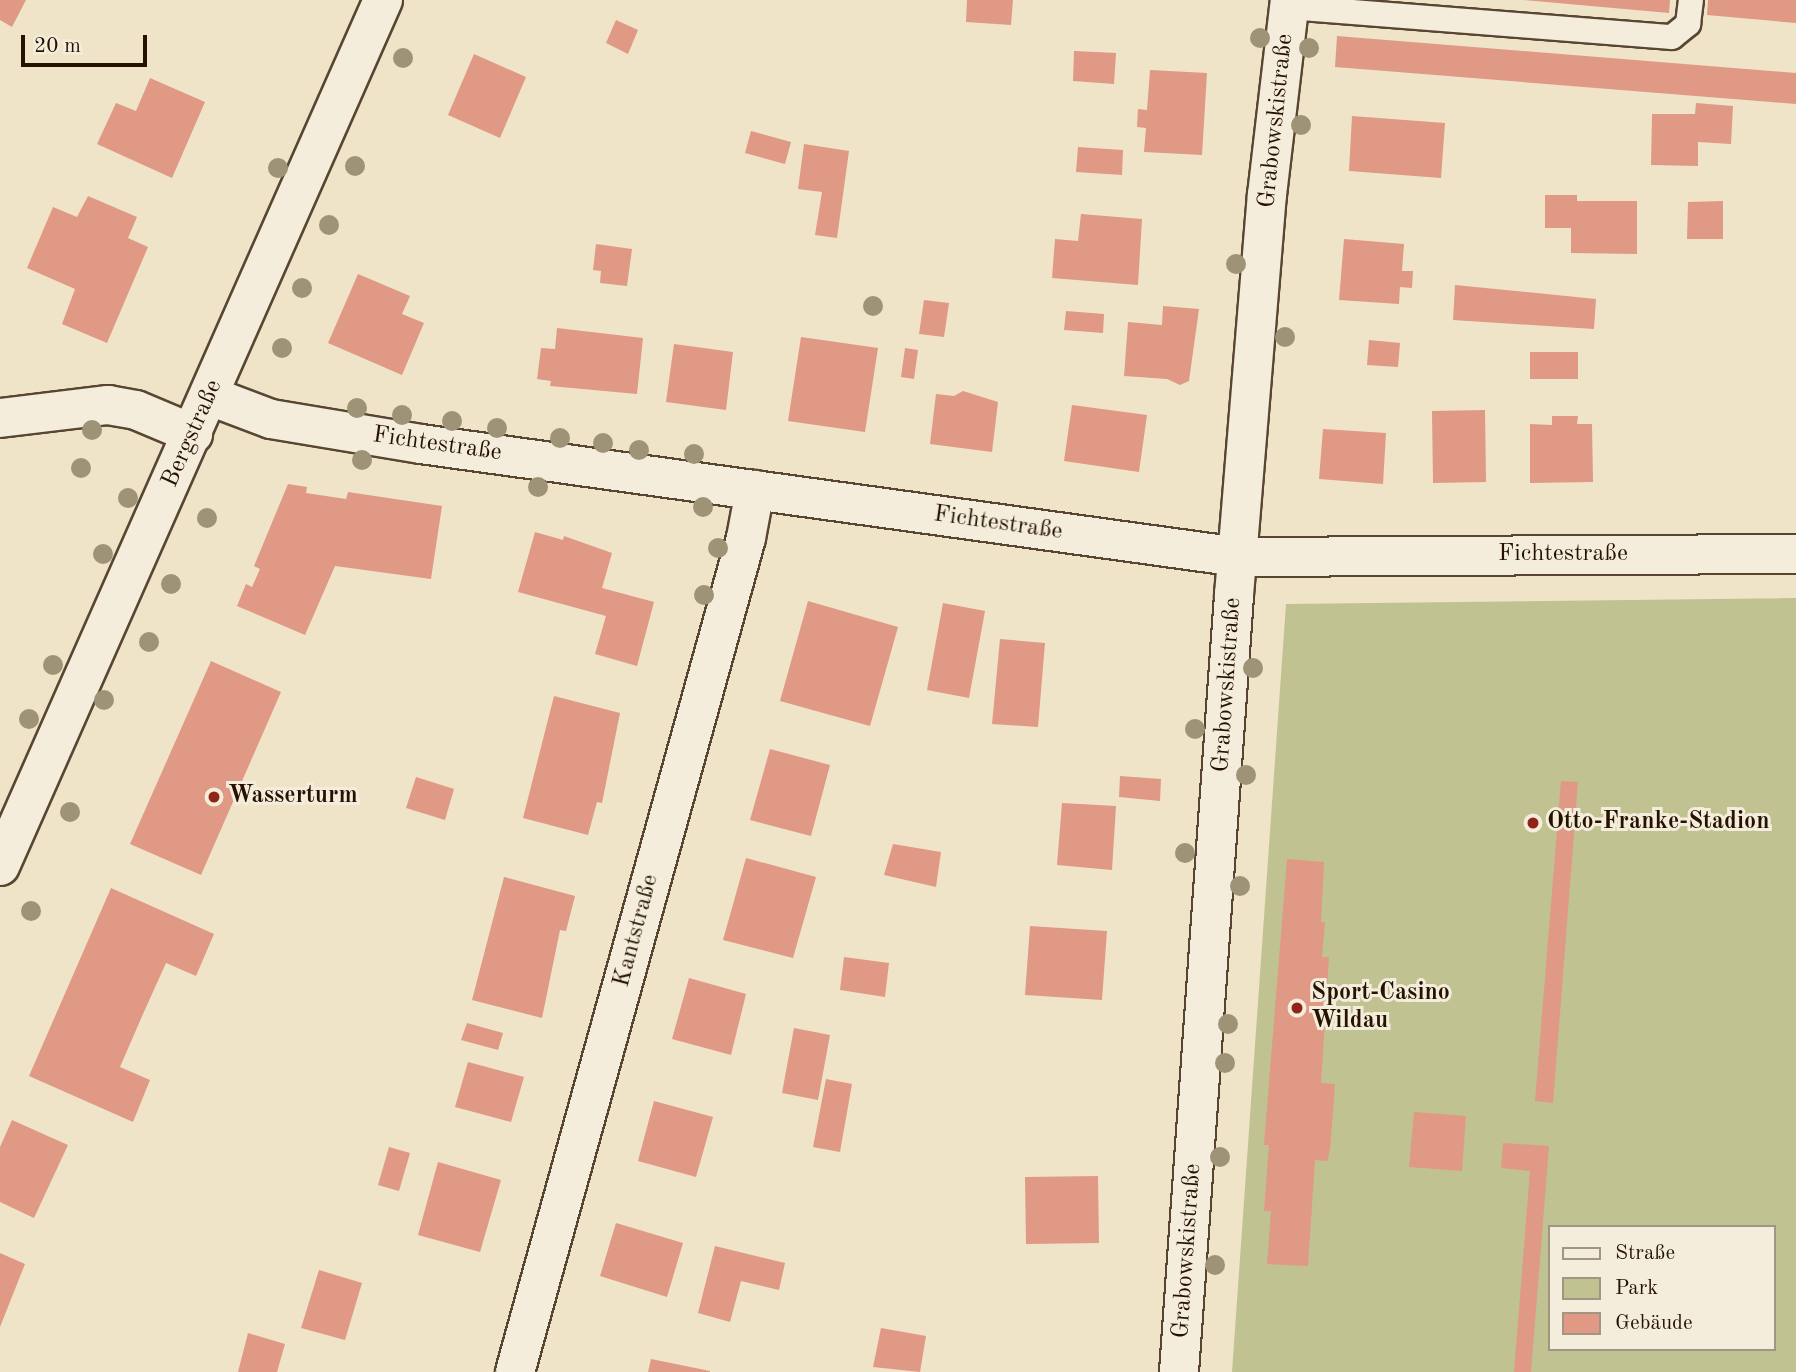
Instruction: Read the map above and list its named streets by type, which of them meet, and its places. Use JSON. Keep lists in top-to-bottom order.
{
  "streets": {
    "street": [
      "Grabowskistraße",
      "Bergstraße",
      "Fichtestraße",
      "Kantstraße"
    ]
  },
  "crossings": [
    ["Grabowskistraße", "Fichtestraße"],
    ["Bergstraße", "Fichtestraße"],
    ["Fichtestraße", "Kantstraße"]
  ],
  "places": ["Wasserturm", "Otto-Franke-Stadion", "Sport-Casino Wildau"],
  "legend": ["Straße", "Park", "Gebäude"],
  "scale_bar": "20 m"
}
